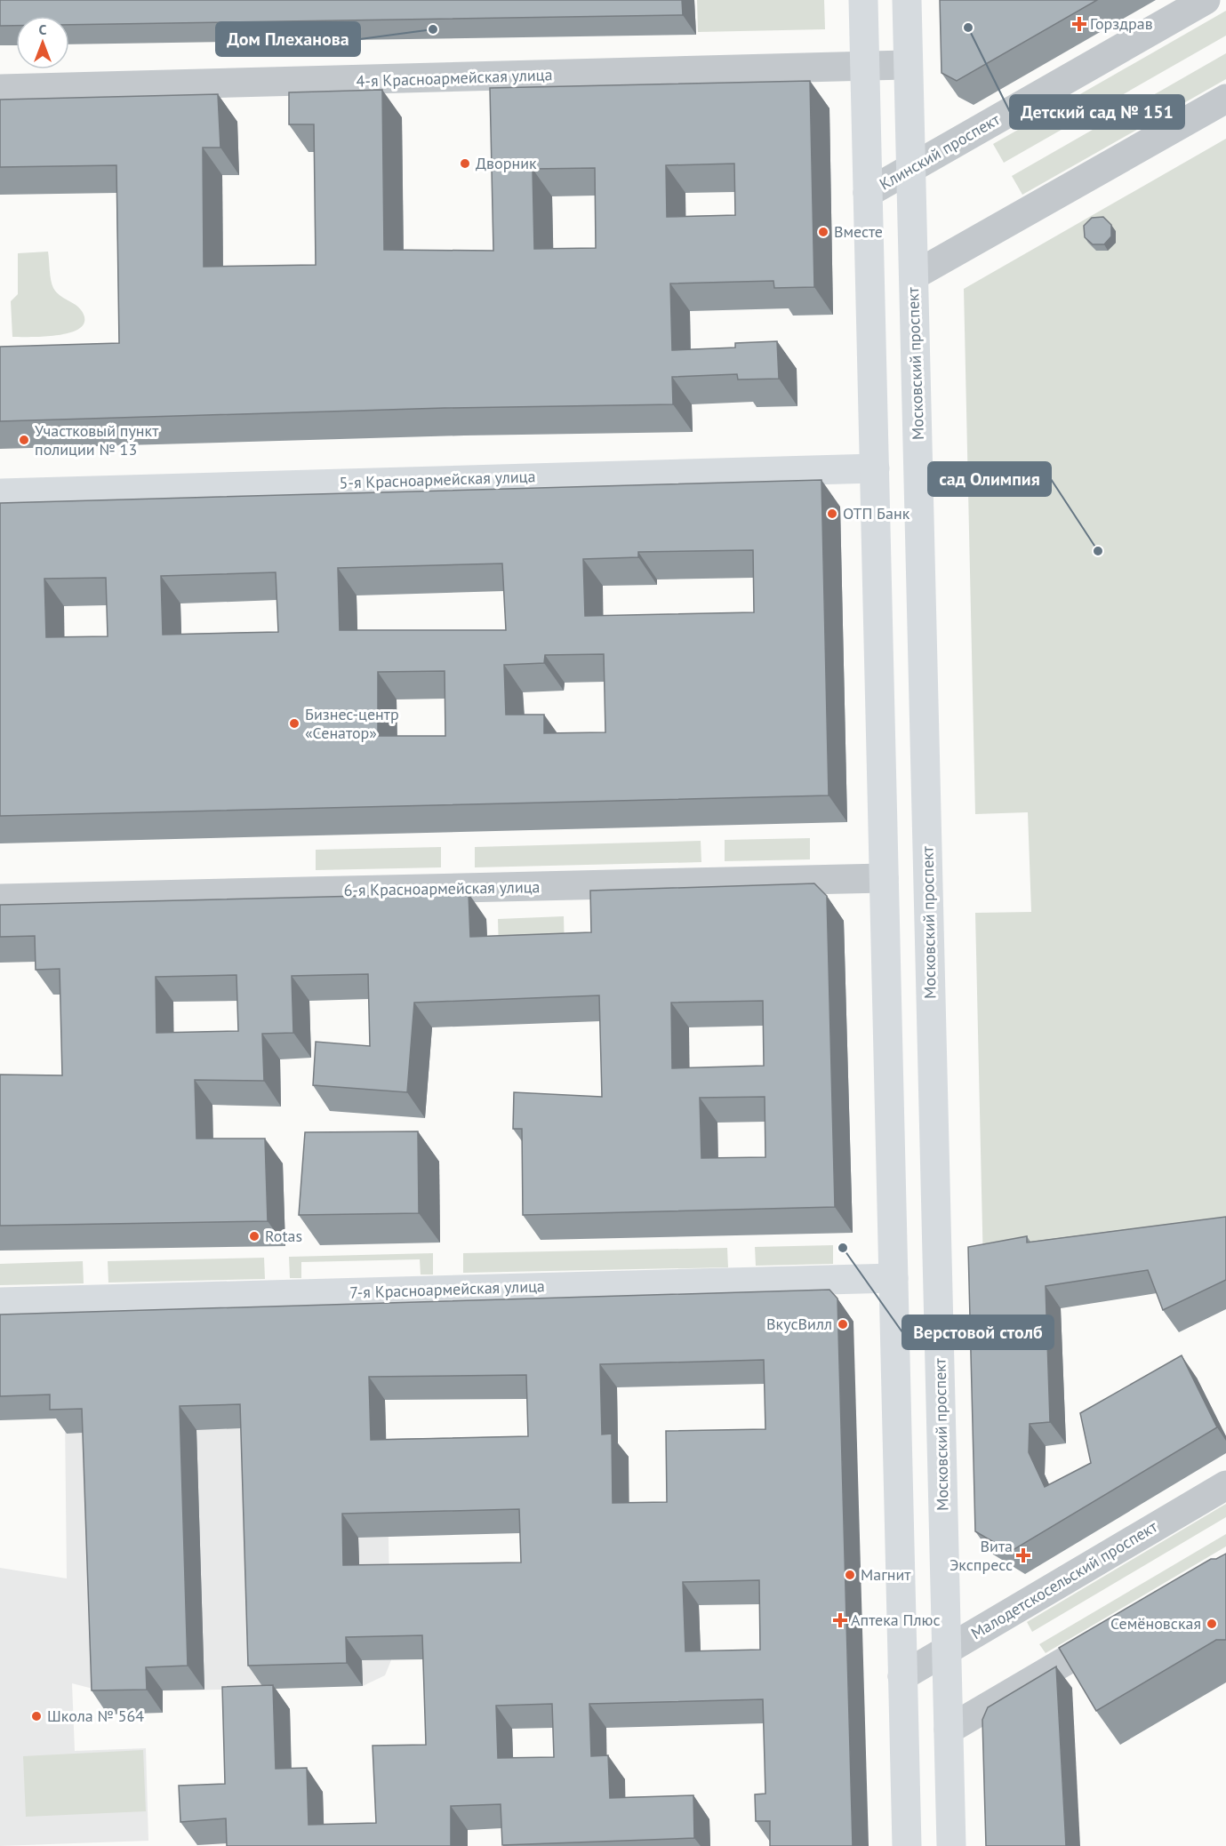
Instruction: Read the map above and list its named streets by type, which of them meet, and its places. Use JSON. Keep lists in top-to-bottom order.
{
  "streets": {
    "main road": ["Московский проспект", "5-я Красноармейская улица", "7-я Красноармейская улица"],
    "street": [
      "4-я Красноармейская улица",
      "Клинский проспект",
      "6-я Красноармейская улица",
      "Малодетскосельский проспект"
    ]
  },
  "crossings": [
    ["4-я Красноармейская улица", "Московский проспект"],
    ["Клинский проспект", "Московский проспект"],
    ["Московский проспект", "Малодетскосельский проспект"]
  ],
  "places": {
    "health": ["Горздрав", "Вита Экспресс", "Аптека Плюс"],
    "other": [
      "Детский сад № 151",
      "Дом Плеханова",
      "Дворник",
      "Вместе",
      "Участковый пункт полиции № 13",
      "ОТП Банк",
      "сад Олимпия",
      "Бизнес-центр «Сенатор»",
      "Rotas",
      "Верстовой столб",
      "ВкусВилл",
      "Магнит",
      "Семёновская",
      "Школа № 564"
    ]
  },
  "north": "top"
}
